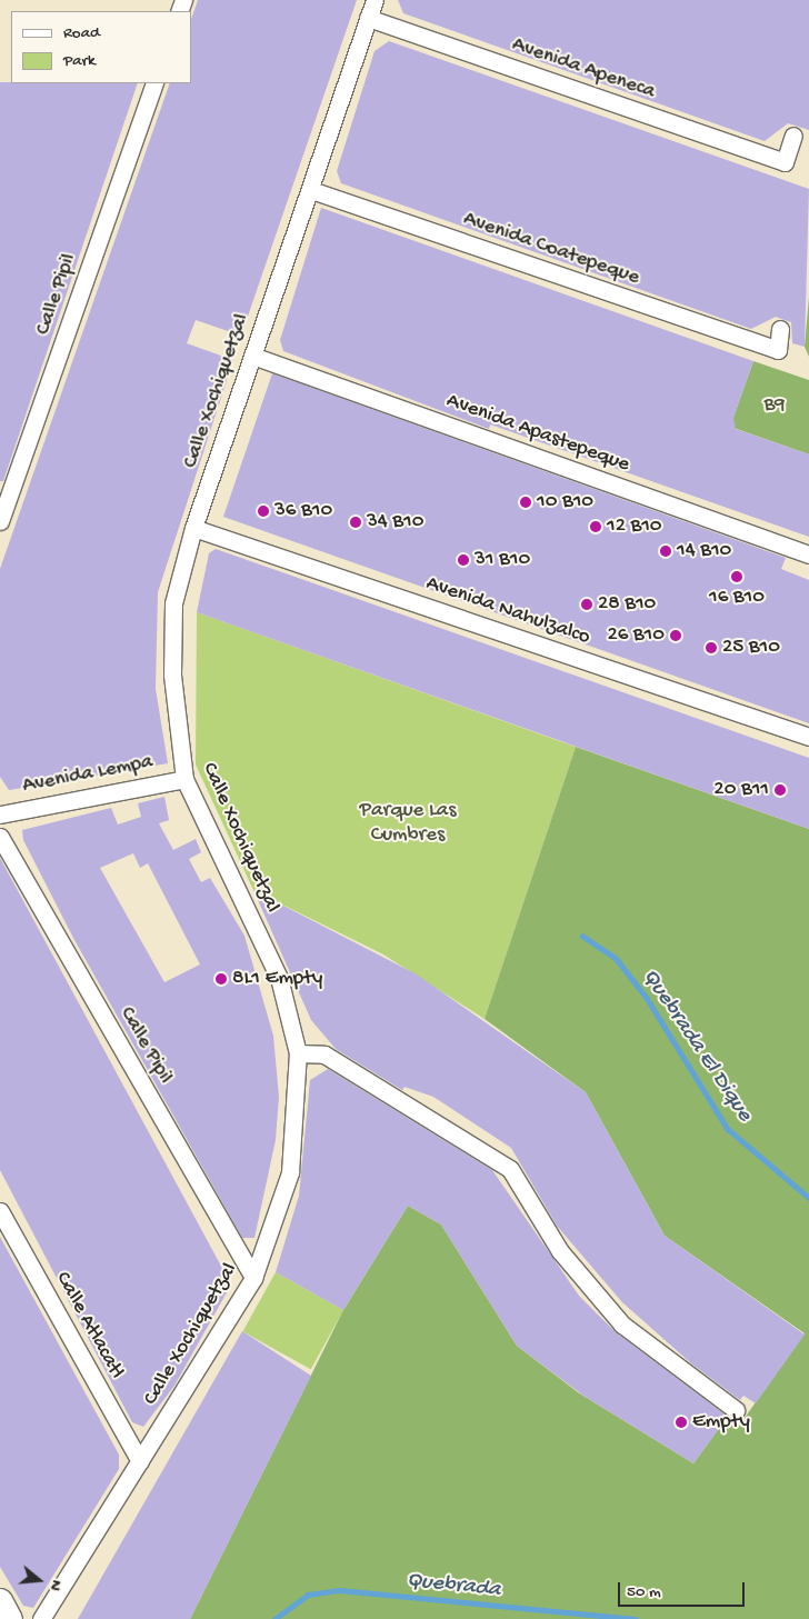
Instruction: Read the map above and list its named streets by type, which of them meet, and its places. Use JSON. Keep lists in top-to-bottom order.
{
  "streets": {
    "street": [
      "Avenida Apeneca",
      "Avenida Coatepeque",
      "Calle Pipil",
      "Calle Xochiquetzal",
      "Avenida Apastepeque",
      "Avenida Nahulzalco",
      "Avenida Lempa",
      "Calle Atlacatl"
    ]
  },
  "crossings": [
    ["Avenida Apeneca", "Calle Xochiquetzal"],
    ["Avenida Coatepeque", "Calle Xochiquetzal"],
    ["Calle Pipil", "Calle Xochiquetzal"],
    ["Calle Xochiquetzal", "Avenida Apastepeque"],
    ["Calle Xochiquetzal", "Avenida Nahulzalco"],
    ["Calle Xochiquetzal", "Avenida Lempa"],
    ["Calle Xochiquetzal", "Calle Atlacatl"]
  ],
  "water": ["Quebrada El Dique", "Quebrada"],
  "parks": ["B9", "Parque Las Cumbres"],
  "places": [
    "10 B10",
    "36 B10",
    "34 B10",
    "12 B10",
    "14 B10",
    "31 B10",
    "16 B10",
    "28 B10",
    "26 B10",
    "25 B10",
    "20 B11",
    "8L1 Empty",
    "Empty"
  ],
  "legend": ["Road", "Park"],
  "scale_bar": "50 m",
  "north": "right"
}
